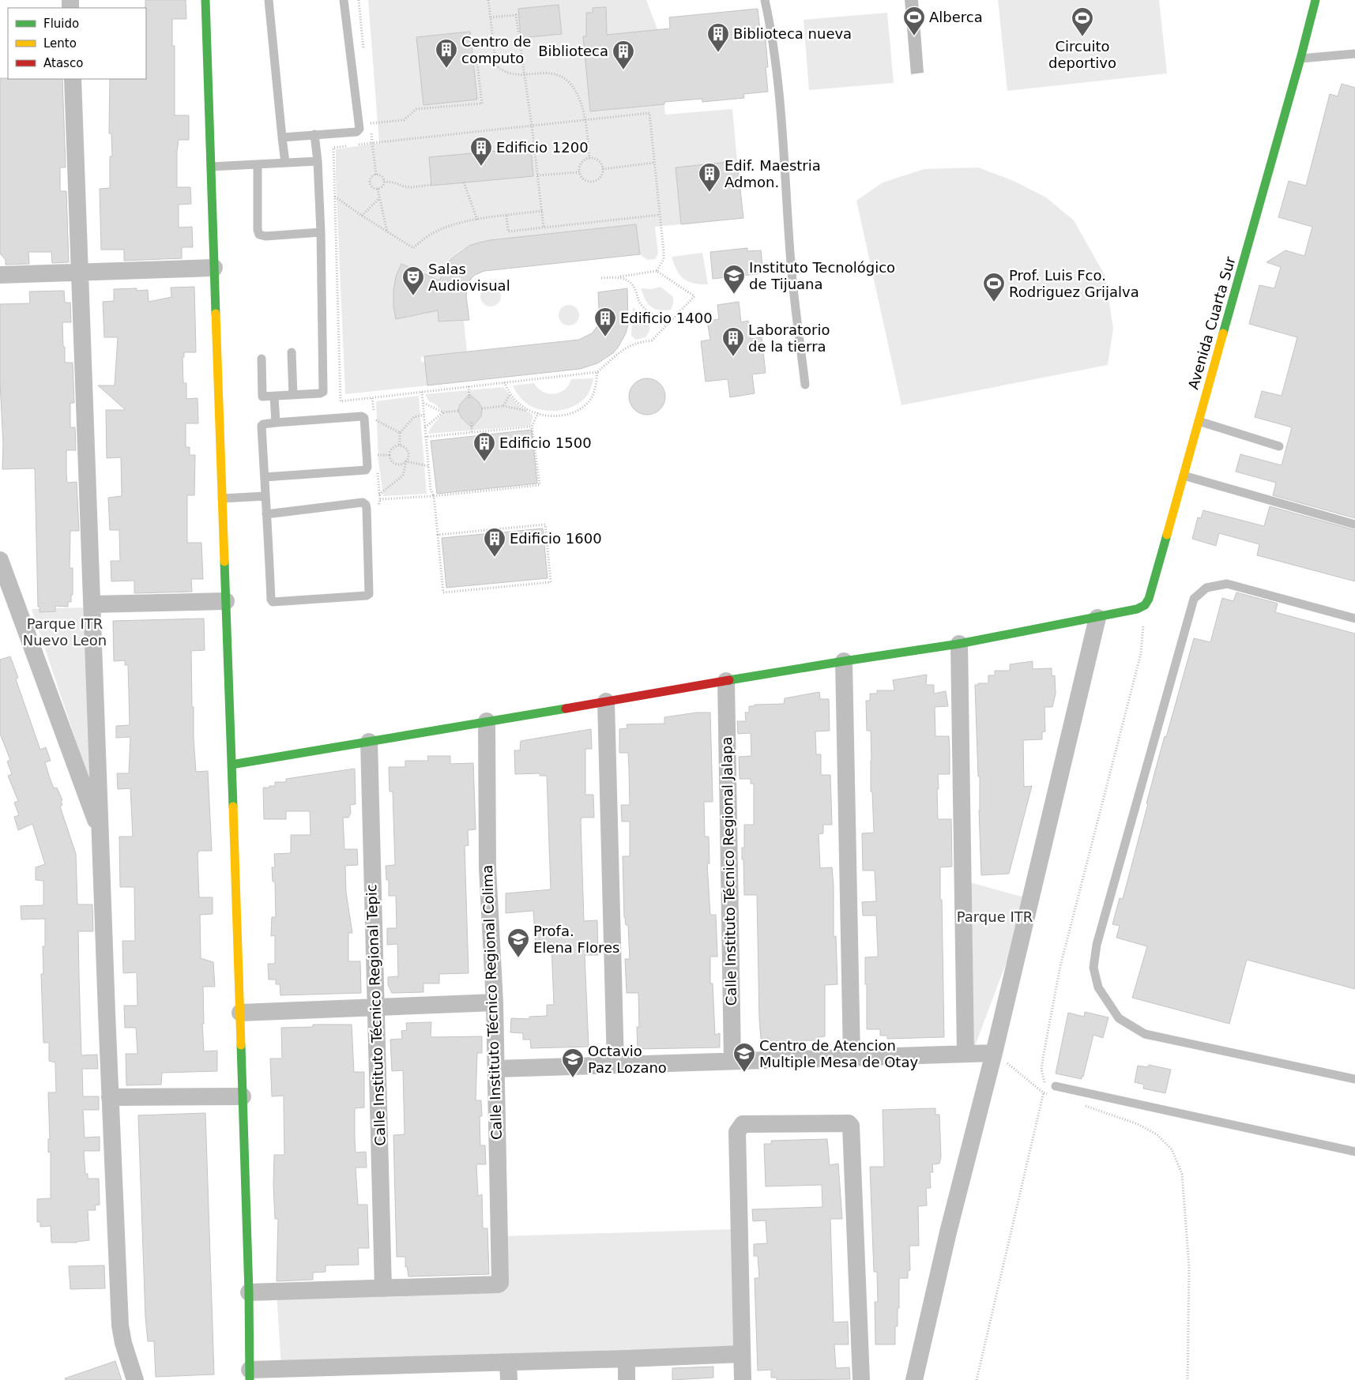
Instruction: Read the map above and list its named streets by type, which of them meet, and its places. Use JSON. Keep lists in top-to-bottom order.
{
  "streets": {
    "street": [
      "Avenida Cuarta Sur",
      "Calle Instituto Técnico Regional Jalapa",
      "Calle Instituto Técnico Regional Colima",
      "Calle Instituto Técnico Regional Tepic"
    ]
  },
  "crossings": [
    ["Calle Instituto Técnico Regional Colima", "Calle Instituto Técnico Regional Tepic"]
  ],
  "parks": ["Parque ITR Nuevo Leon", "Parque ITR"],
  "places": {
    "sports": ["Alberca", "Circuito deportivo", "Prof. Luis Fco. Rodriguez Grijalva"],
    "building": [
      "Biblioteca nueva",
      "Centro de computo",
      "Biblioteca",
      "Edificio 1200",
      "Edif. Maestria Admon.",
      "Edificio 1400",
      "Laboratorio de la tierra",
      "Edificio 1500",
      "Edificio 1600"
    ],
    "school or university": [
      "Instituto Tecnológico de Tijuana",
      "Profa. Elena Flores",
      "Centro de Atencion Multiple Mesa de Otay",
      "Octavio Paz Lozano"
    ],
    "theatre": ["Salas Audiovisual"]
  },
  "legend": ["Fluido", "Lento", "Atasco"]
}
